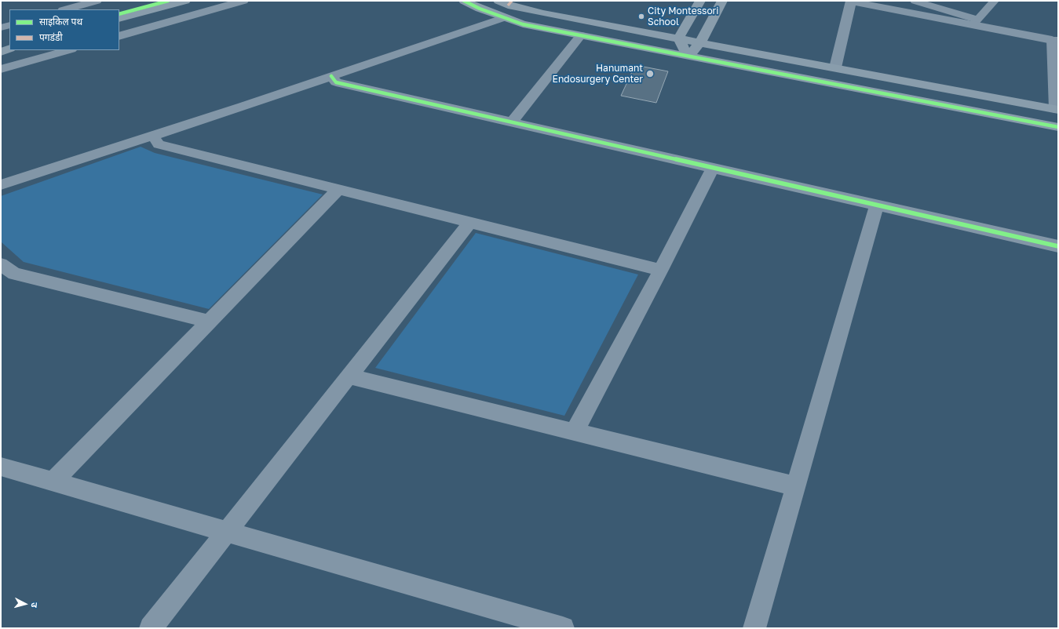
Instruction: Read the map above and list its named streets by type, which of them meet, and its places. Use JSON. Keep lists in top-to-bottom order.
{
  "places": ["City Montessori School", "Hanumant Endosurgery Center"],
  "legend": ["साइकिल पथ", "पगडंडी"],
  "north": "right"
}
